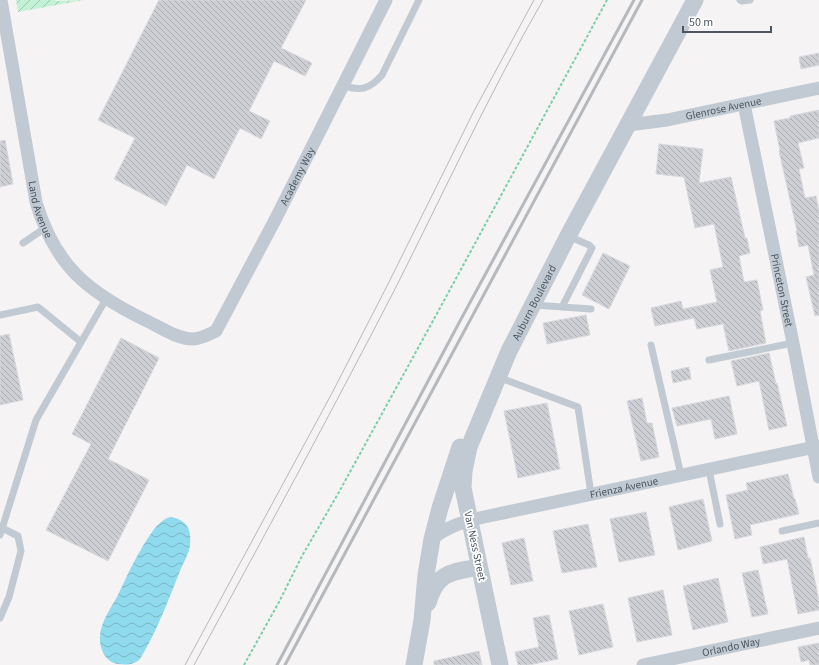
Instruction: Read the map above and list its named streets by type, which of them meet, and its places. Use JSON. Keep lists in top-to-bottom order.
{
  "streets": {
    "street": [
      "Glenrose Avenue",
      "Academy Way",
      "Land Avenue",
      "Princeton Street",
      "Auburn Boulevard",
      "Frienza Avenue",
      "Van Ness Street",
      "Orlando Way"
    ]
  },
  "crossings": [
    ["Glenrose Avenue", "Princeton Street"],
    ["Glenrose Avenue", "Auburn Boulevard"],
    ["Academy Way", "Land Avenue"],
    ["Princeton Street", "Frienza Avenue"],
    ["Auburn Boulevard", "Frienza Avenue"],
    ["Auburn Boulevard", "Van Ness Street"],
    ["Frienza Avenue", "Van Ness Street"]
  ],
  "scale_bar": "50 m"
}
